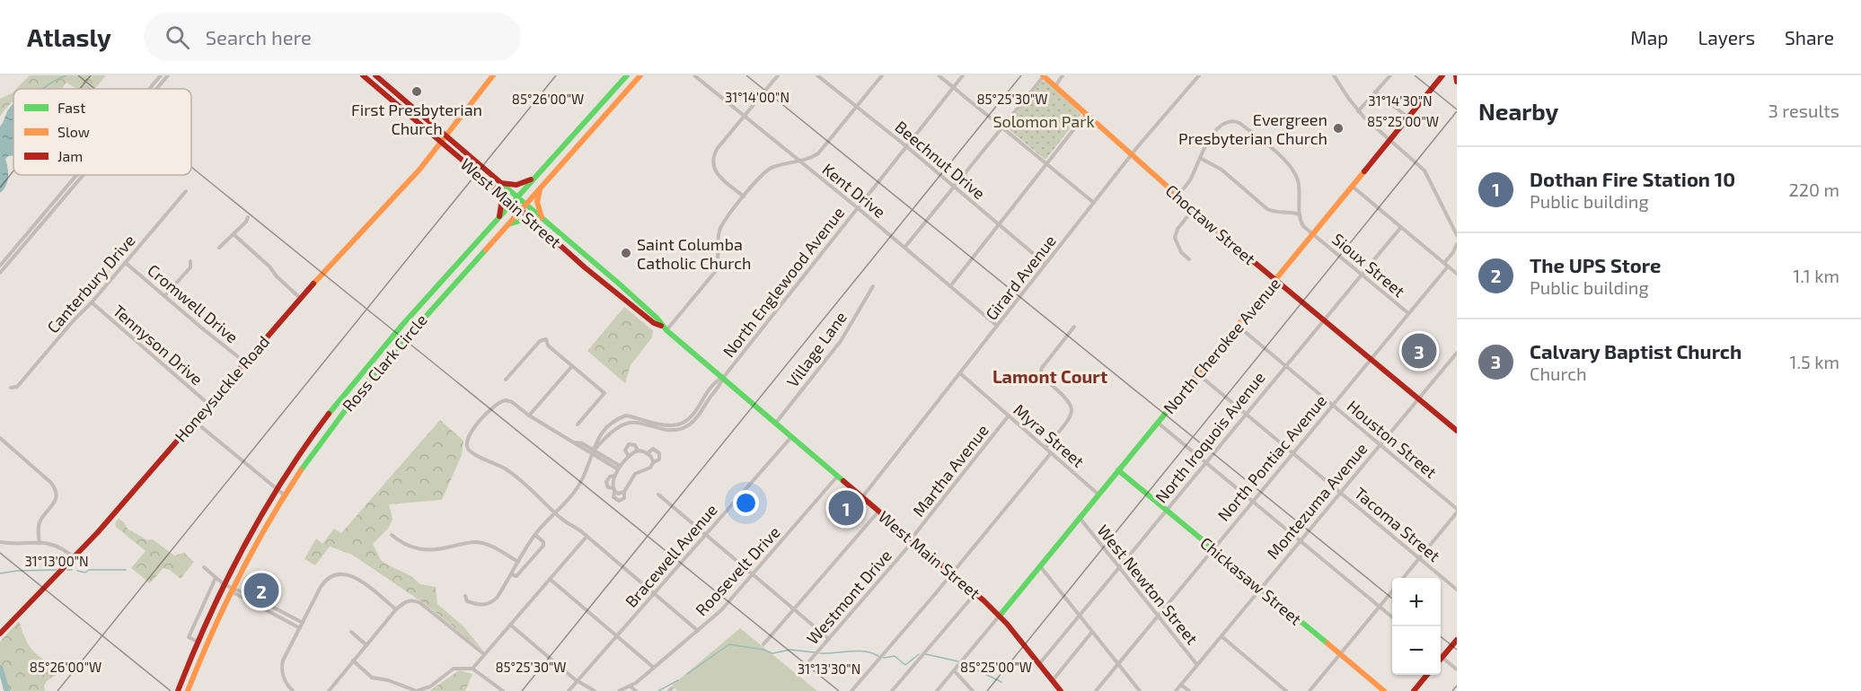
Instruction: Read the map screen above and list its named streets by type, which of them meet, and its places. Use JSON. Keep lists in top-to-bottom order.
{
  "streets": {
    "main road": [
      "West Main Street",
      "Choctaw Street",
      "North Cherokee Avenue",
      "Ross Clark Circle",
      "Honeysuckle Road",
      "Chickasaw Street"
    ],
    "street": [
      "Beechnut Drive",
      "Kent Drive",
      "Sioux Street",
      "Girard Avenue",
      "North Englewood Avenue",
      "Canterbury Drive",
      "Cromwell Drive",
      "Tennyson Drive",
      "Village Lane",
      "Myra Street",
      "North Iroquois Avenue",
      "Houston Street",
      "North Pontiac Avenue",
      "Martha Avenue",
      "Montezuma Avenue",
      "Tacoma Street",
      "Bracewell Avenue",
      "Roosevelt Drive",
      "West Newton Street",
      "Westmont Drive"
    ]
  },
  "crossings": [
    ["Beechnut Drive", "Girard Avenue"],
    ["Beechnut Drive", "North Englewood Avenue"],
    ["Kent Drive", "Girard Avenue"],
    ["Kent Drive", "North Englewood Avenue"],
    ["West Main Street", "Girard Avenue"],
    ["West Main Street", "North Englewood Avenue"],
    ["West Main Street", "North Cherokee Avenue"],
    ["West Main Street", "Village Lane"],
    ["West Main Street", "Ross Clark Circle"],
    ["West Main Street", "Honeysuckle Road"],
    ["West Main Street", "North Iroquois Avenue"],
    ["West Main Street", "Martha Avenue"],
    ["West Main Street", "Bracewell Avenue"],
    ["West Main Street", "Roosevelt Drive"],
    ["West Main Street", "Westmont Drive"],
    ["Choctaw Street", "Girard Avenue"],
    ["Choctaw Street", "North Cherokee Avenue"],
    ["Choctaw Street", "North Iroquois Avenue"],
    ["Choctaw Street", "North Pontiac Avenue"],
    ["Choctaw Street", "Montezuma Avenue"],
    ["Sioux Street", "North Cherokee Avenue"],
    ["Sioux Street", "North Iroquois Avenue"],
    ["Sioux Street", "North Pontiac Avenue"],
    ["Girard Avenue", "Myra Street"],
    ["Canterbury Drive", "Cromwell Drive"],
    ["Canterbury Drive", "Tennyson Drive"],
    ["Cromwell Drive", "Honeysuckle Road"],
    ["Tennyson Drive", "Honeysuckle Road"],
    ["North Cherokee Avenue", "Myra Street"],
    ["North Cherokee Avenue", "Houston Street"],
    ["North Cherokee Avenue", "Tacoma Street"],
    ["North Cherokee Avenue", "Chickasaw Street"],
    ["North Cherokee Avenue", "West Newton Street"],
    ["Myra Street", "Martha Avenue"],
    ["North Iroquois Avenue", "Houston Street"],
    ["North Iroquois Avenue", "Tacoma Street"],
    ["North Iroquois Avenue", "Chickasaw Street"],
    ["North Iroquois Avenue", "West Newton Street"],
    ["Houston Street", "North Pontiac Avenue"],
    ["Houston Street", "Montezuma Avenue"],
    ["North Pontiac Avenue", "Tacoma Street"],
    ["North Pontiac Avenue", "Chickasaw Street"],
    ["North Pontiac Avenue", "West Newton Street"],
    ["Martha Avenue", "Westmont Drive"],
    ["Montezuma Avenue", "Tacoma Street"],
    ["Montezuma Avenue", "Chickasaw Street"],
    ["Montezuma Avenue", "West Newton Street"]
  ],
  "districts": ["Lamont Court"],
  "parks": ["Solomon Park"],
  "places": ["First Presbyterian Church", "Evergreen Presbyterian Church", "Saint Columba Catholic Church"],
  "legend": ["Fast", "Slow", "Jam"],
  "page": {
    "header": "Atlasly",
    "search": "Search here",
    "nav": ["Map", "Layers", "Share"],
    "heading": ["Nearby", "3 results"],
    "list": [
      {
        "mark": "1",
        "name": "Dothan Fire Station 10",
        "note": "Public building",
        "value": "220 m"
      },
      {
        "mark": "2",
        "name": "The UPS Store",
        "note": "Public building",
        "value": "1.1 km"
      },
      {
        "mark": "3",
        "name": "Calvary Baptist Church",
        "note": "Church",
        "value": "1.5 km"
      }
    ],
    "pins": ["3", "1", "2"],
    "map_buttons": ["+", "−"]
  },
  "coordinates": [
    "31°14'00\"N",
    "85°26'00\"W",
    "85°25'30\"W",
    "31°14'30\"N",
    "85°25'00\"W",
    "31°13'00\"N",
    "31°13'30\"N"
  ]
}
